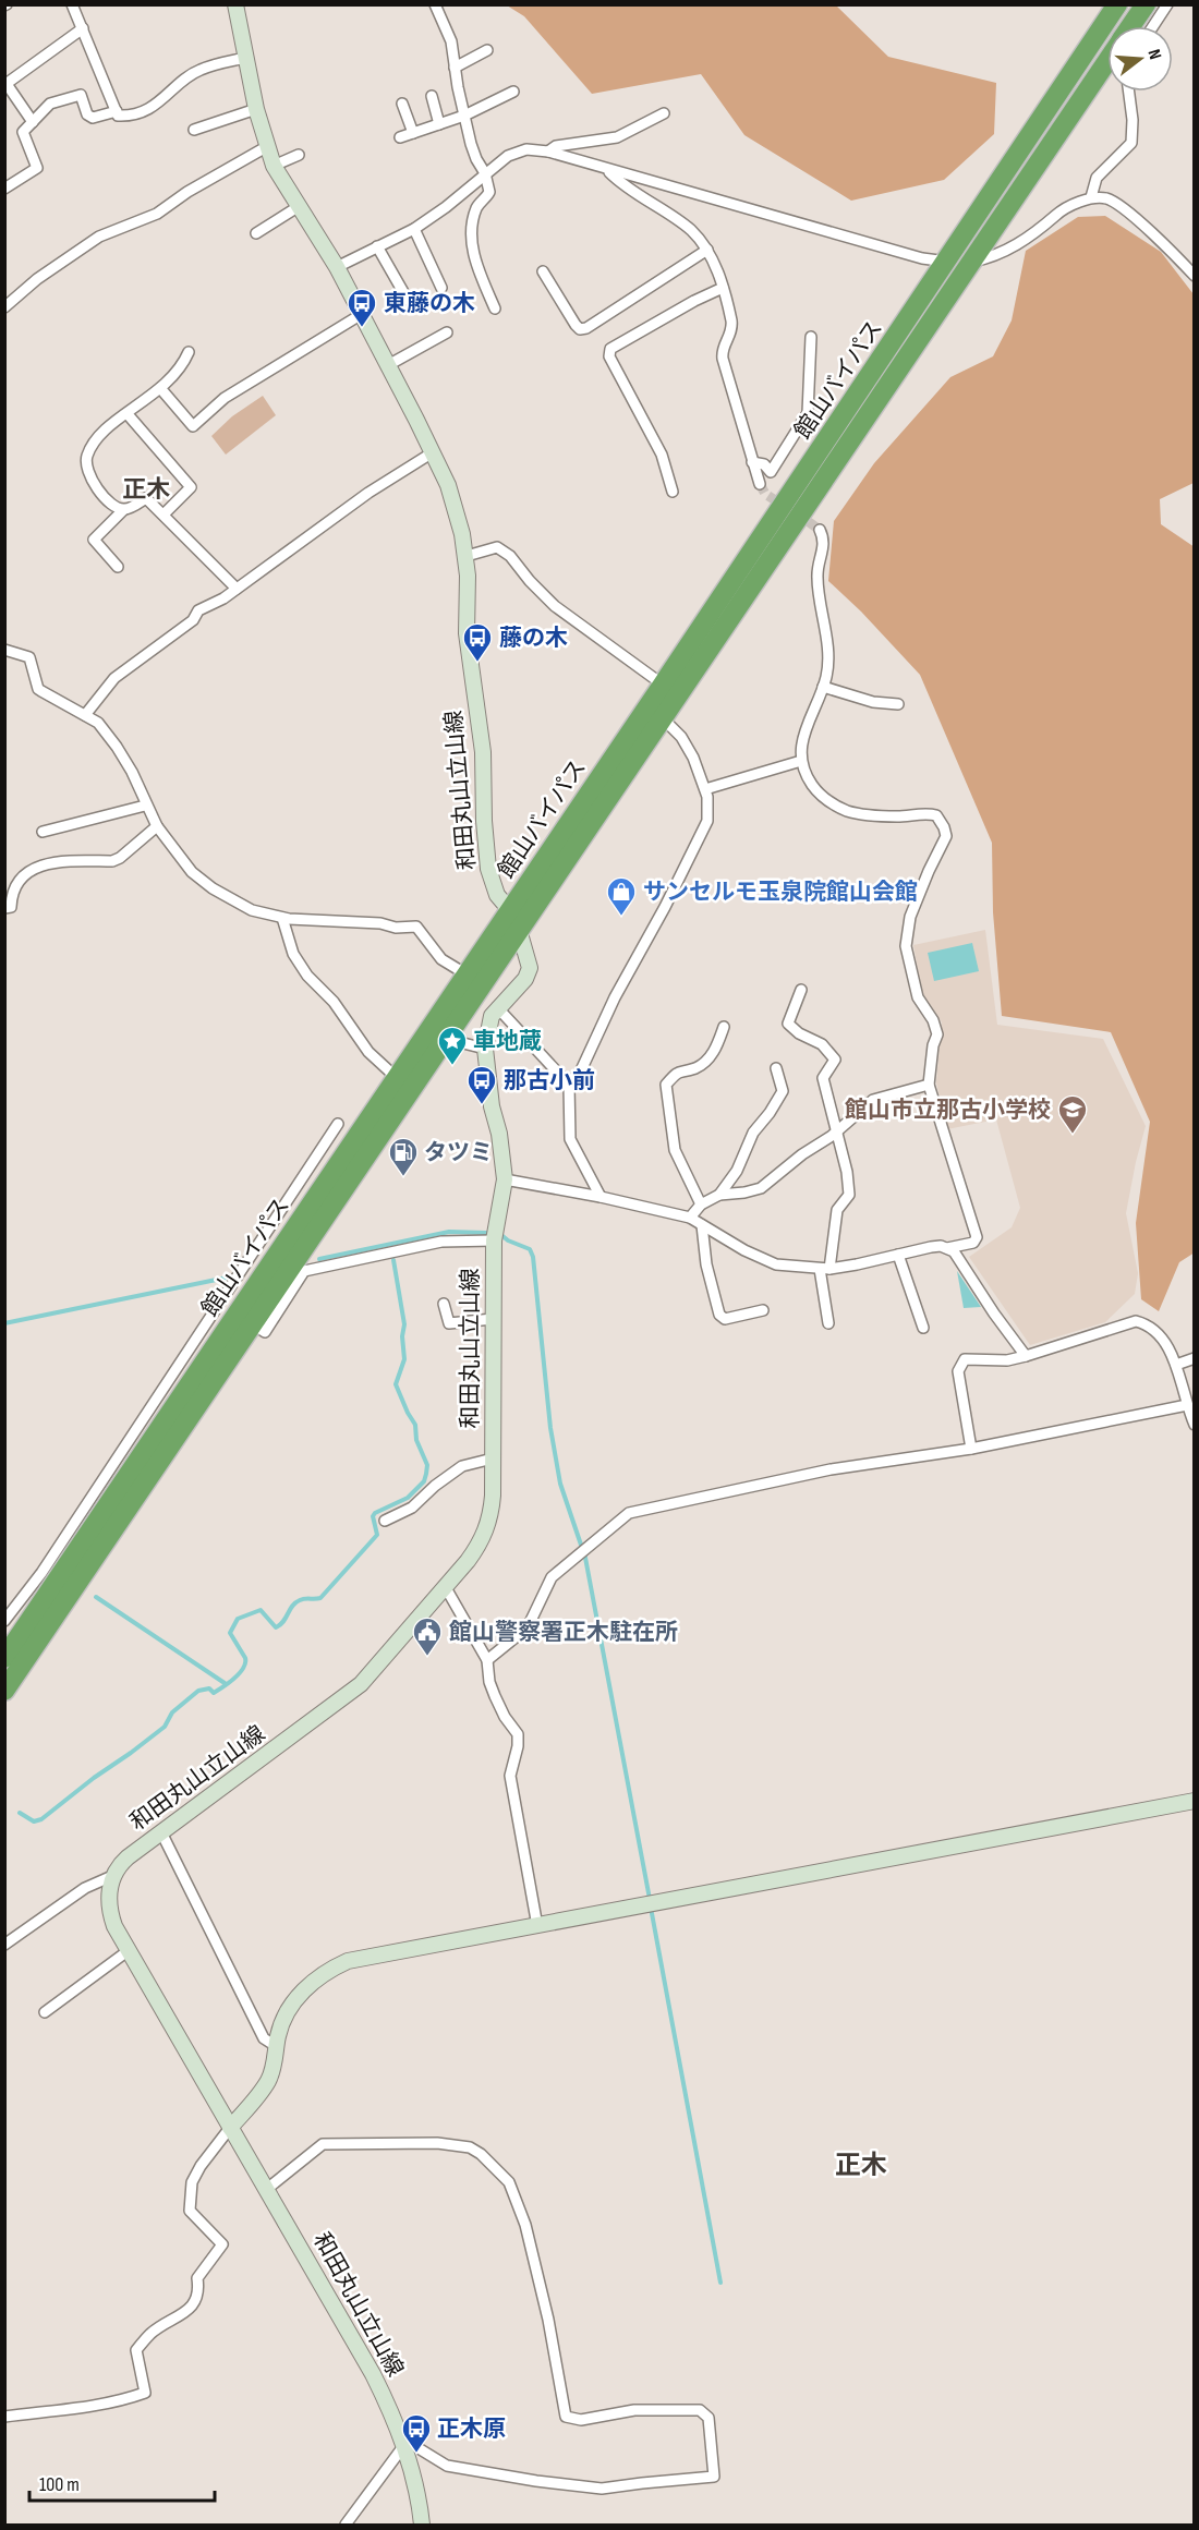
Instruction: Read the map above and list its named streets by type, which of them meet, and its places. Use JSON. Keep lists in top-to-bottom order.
{
  "streets": {
    "highway": ["館山バイパス"],
    "main road": ["和田丸山立山線"]
  },
  "crossings": [
    ["館山バイパス", "和田丸山立山線"]
  ],
  "districts": ["正木", "正木"],
  "places": {
    "bus stop": [
      "東藤の木",
      "藤の木",
      "那古小前",
      "正木原"
    ],
    "shop": ["サンセルモ玉泉院館山会館"],
    "place": ["車地蔵"],
    "school or university": ["館山市立那古小学校"],
    "fuel station": ["タツミ"],
    "public building": ["館山警察署正木駐在所"]
  },
  "scale_bar": "100 m",
  "north": "right"
}
